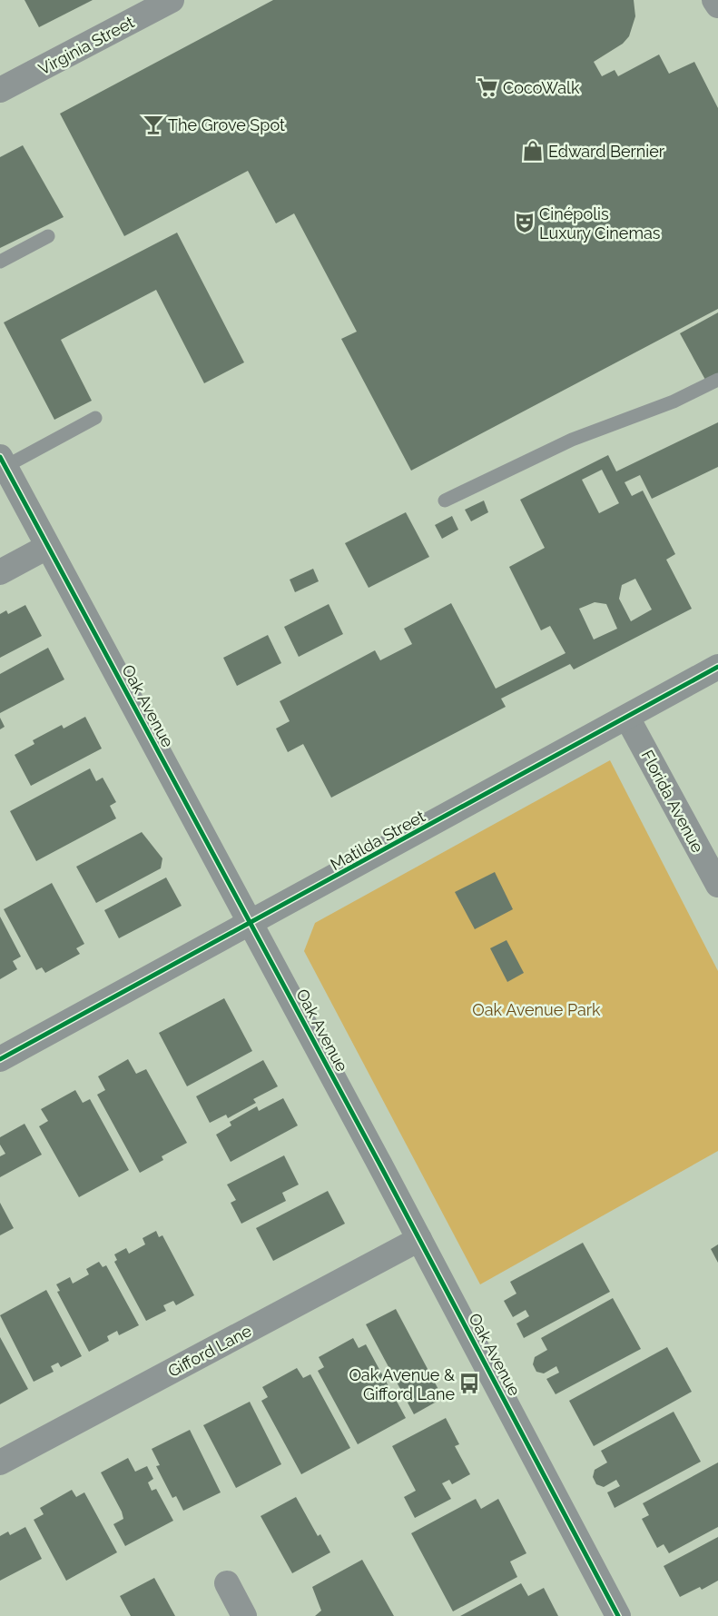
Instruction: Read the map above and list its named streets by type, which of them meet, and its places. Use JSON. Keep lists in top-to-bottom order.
{
  "streets": {
    "street": [
      "Virginia Street",
      "Oak Avenue",
      "Florida Avenue",
      "Matilda Street",
      "Gifford Lane"
    ]
  },
  "crossings": [
    ["Oak Avenue", "Matilda Street"],
    ["Oak Avenue", "Gifford Lane"],
    ["Florida Avenue", "Matilda Street"]
  ],
  "parks": ["Oak Avenue Park"],
  "places": {
    "supermarket": ["CocoWalk"],
    "bar": ["The Grove Spot"],
    "shop": ["Edward Bernier"],
    "theatre": ["Cinépolis Luxury Cinemas"],
    "bus stop": ["Oak Avenue & Gifford Lane"]
  }
}
